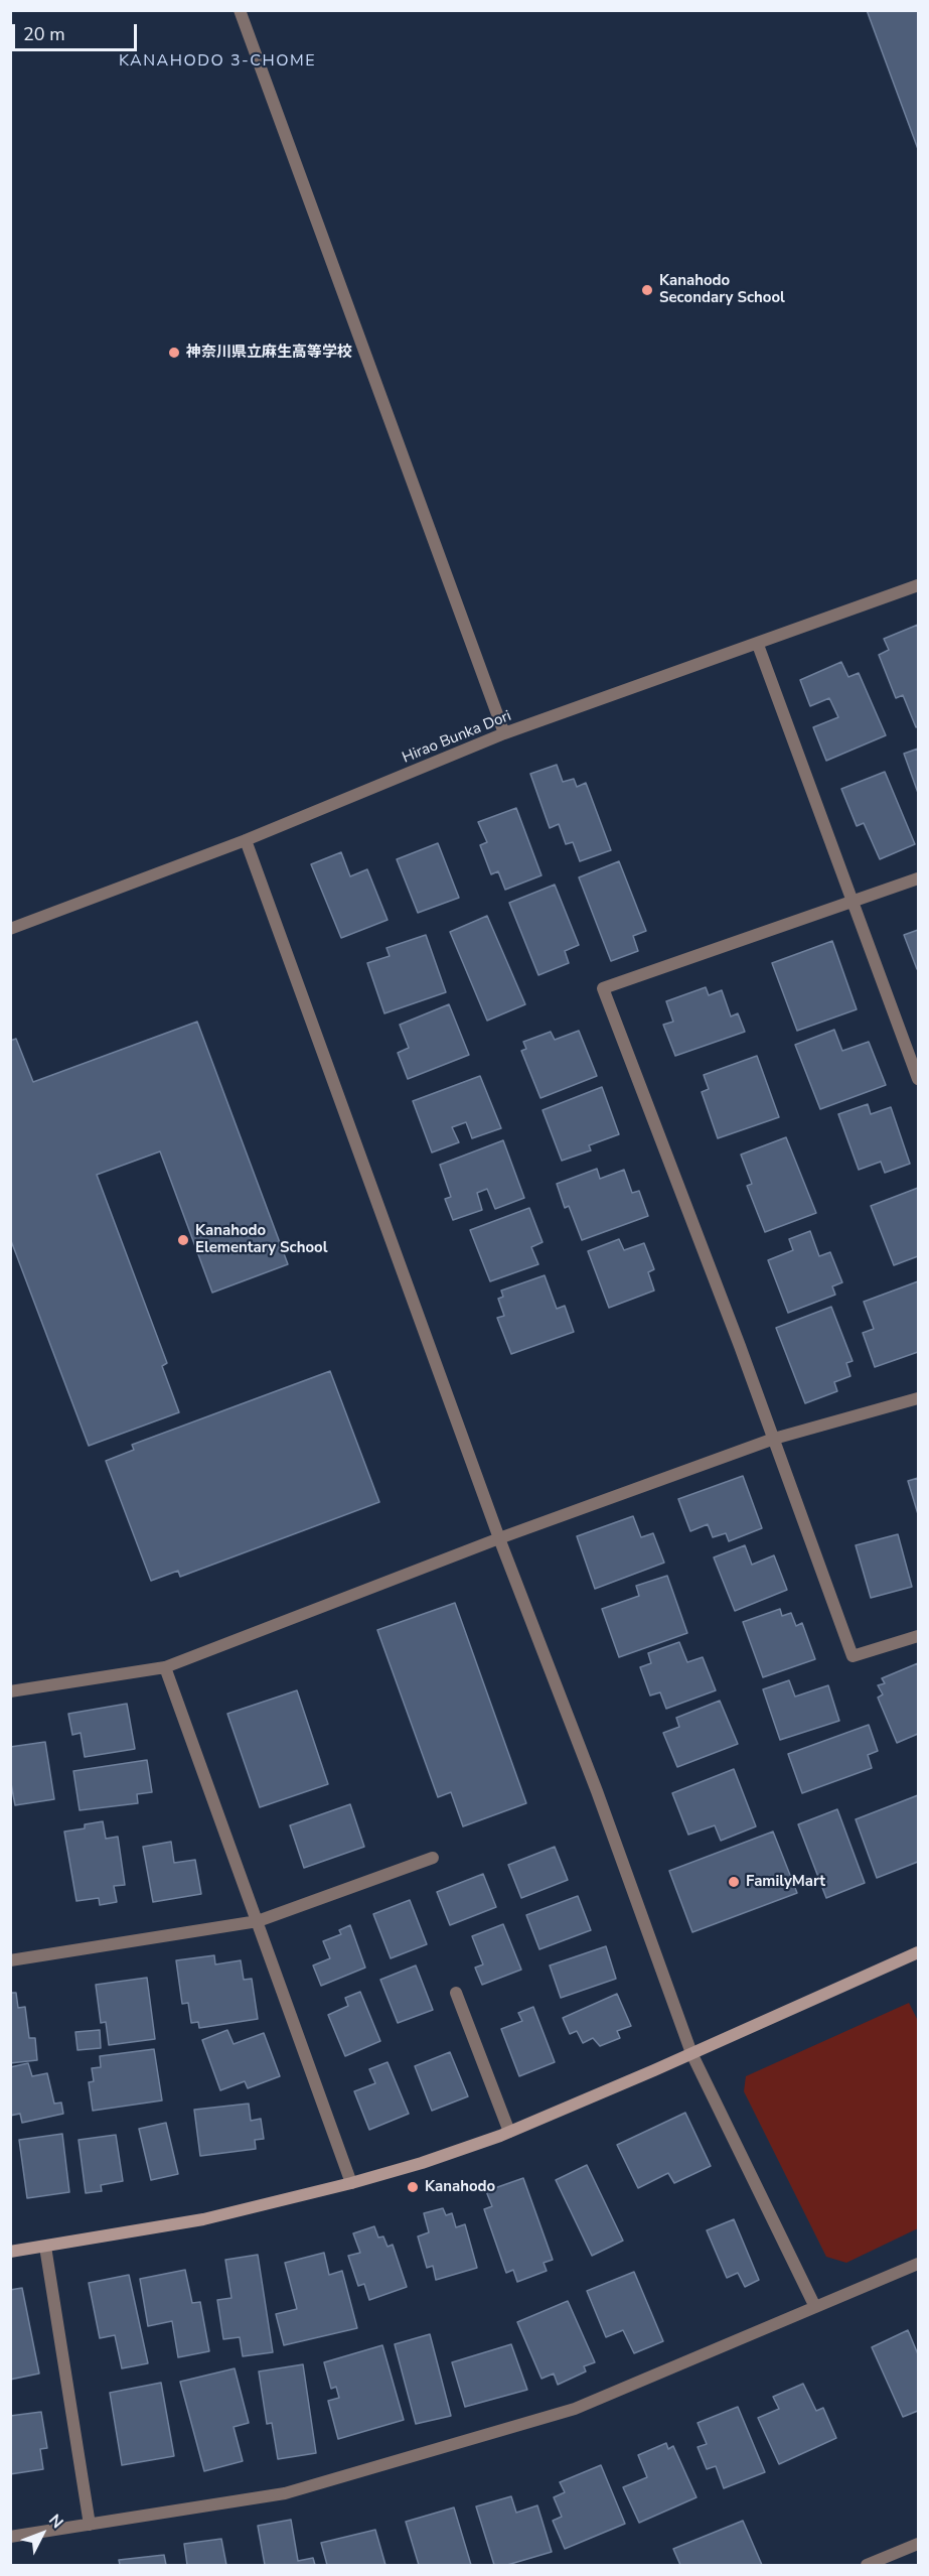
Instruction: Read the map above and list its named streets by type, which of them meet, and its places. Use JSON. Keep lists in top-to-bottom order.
{
  "streets": {
    "street": ["Hirao Bunka Dori"]
  },
  "districts": ["KANAHODO 3-CHOME"],
  "places": [
    "Kanahodo Secondary School",
    "神奈川県立麻生高等学校",
    "Kanahodo Elementary School",
    "FamilyMart",
    "Kanahodo"
  ],
  "scale_bar": "20 m",
  "north": "top right"
}
